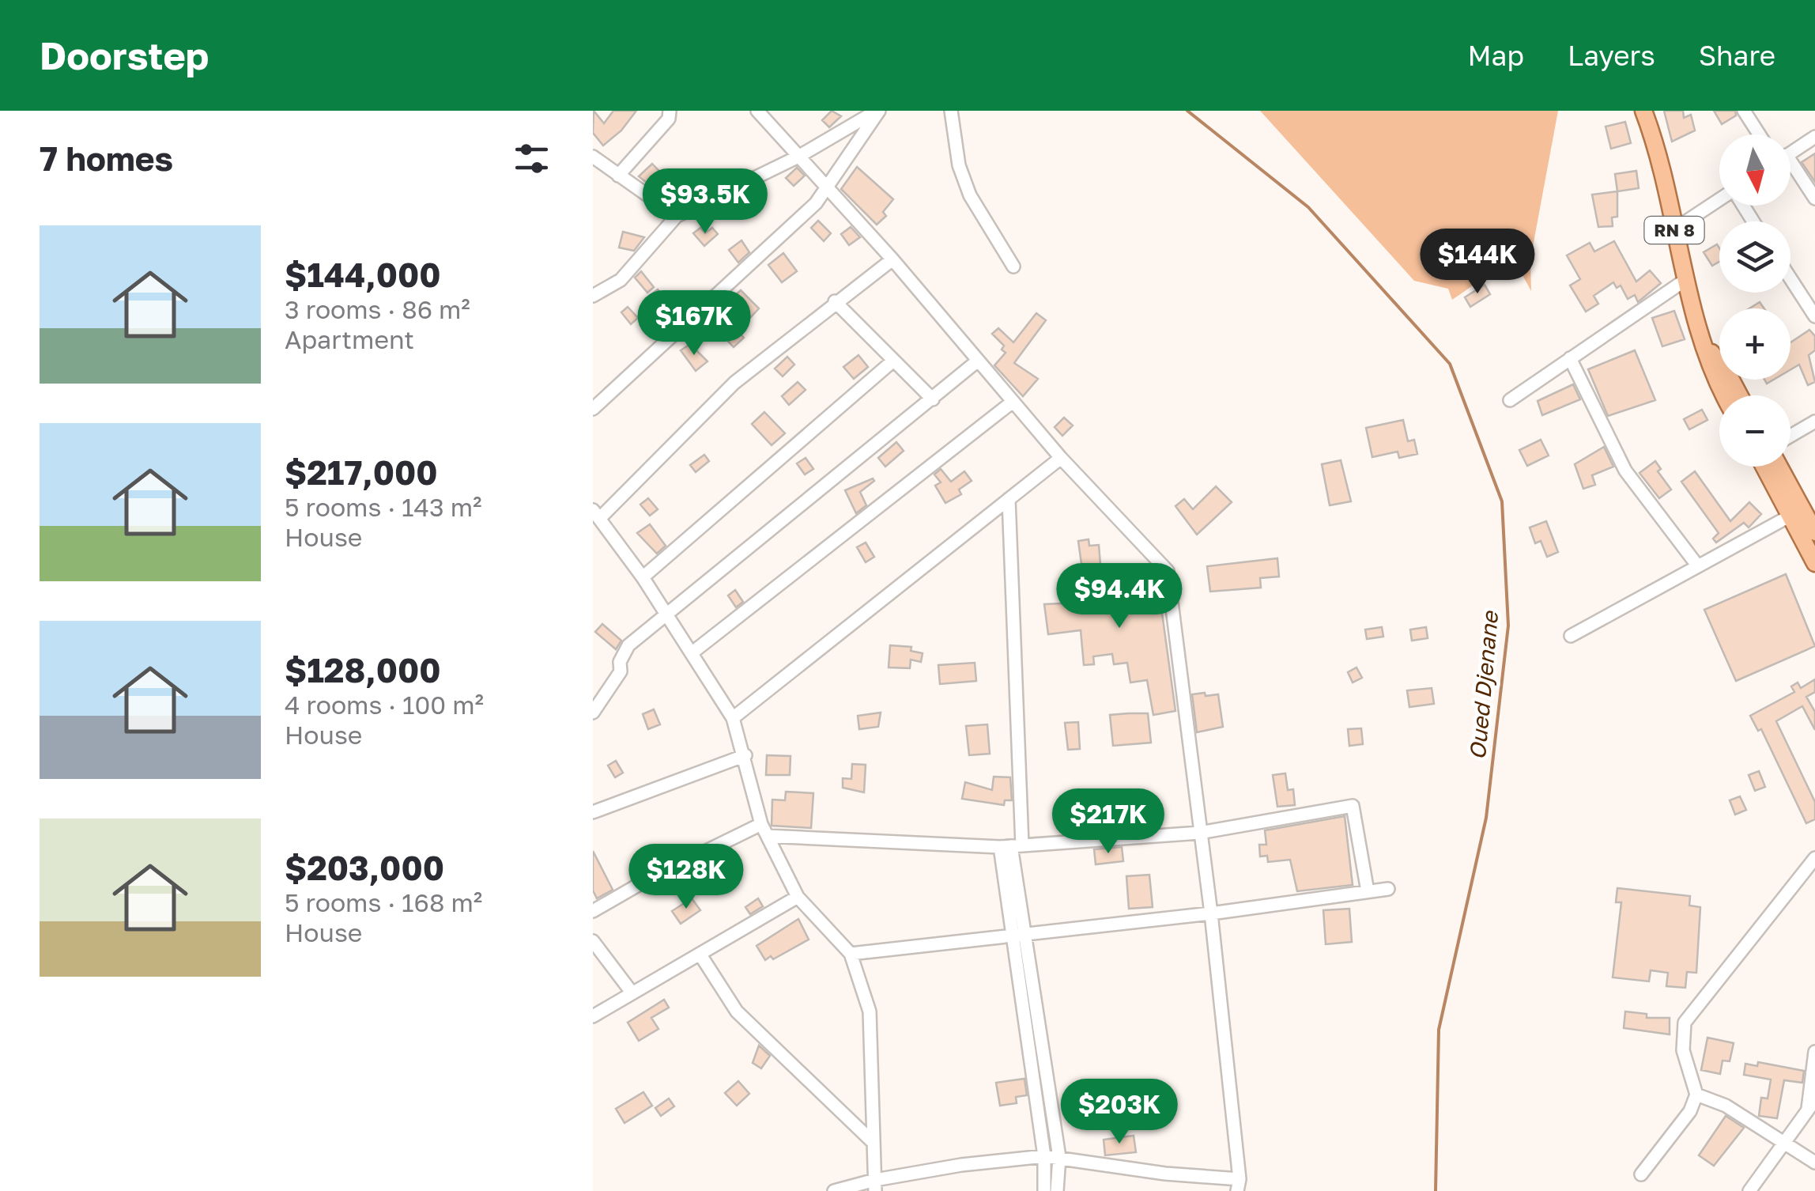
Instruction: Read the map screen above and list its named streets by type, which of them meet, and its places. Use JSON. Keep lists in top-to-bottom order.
{
  "streets": {
    "main road": ["RN 8"]
  },
  "water": ["Oued Djenane"],
  "north": "bottom",
  "page": {
    "header": "Doorstep",
    "nav": ["Map", "Layers", "Share"],
    "heading": "7 homes",
    "map_buttons": ["+", "−"],
    "price": [
      "$93.5K",
      "$144K",
      "$167K",
      "$94.4K",
      "$217K",
      "$128K",
      "$203K"
    ],
    "list": [
      {
        "name": "$144,000",
        "note": "3 rooms · 86 m² · Apartment"
      },
      {
        "name": "$217,000",
        "note": "5 rooms · 143 m² · House"
      },
      {
        "name": "$128,000",
        "note": "4 rooms · 100 m² · House"
      },
      {
        "name": "$203,000",
        "note": "5 rooms · 168 m² · House"
      }
    ]
  }
}
